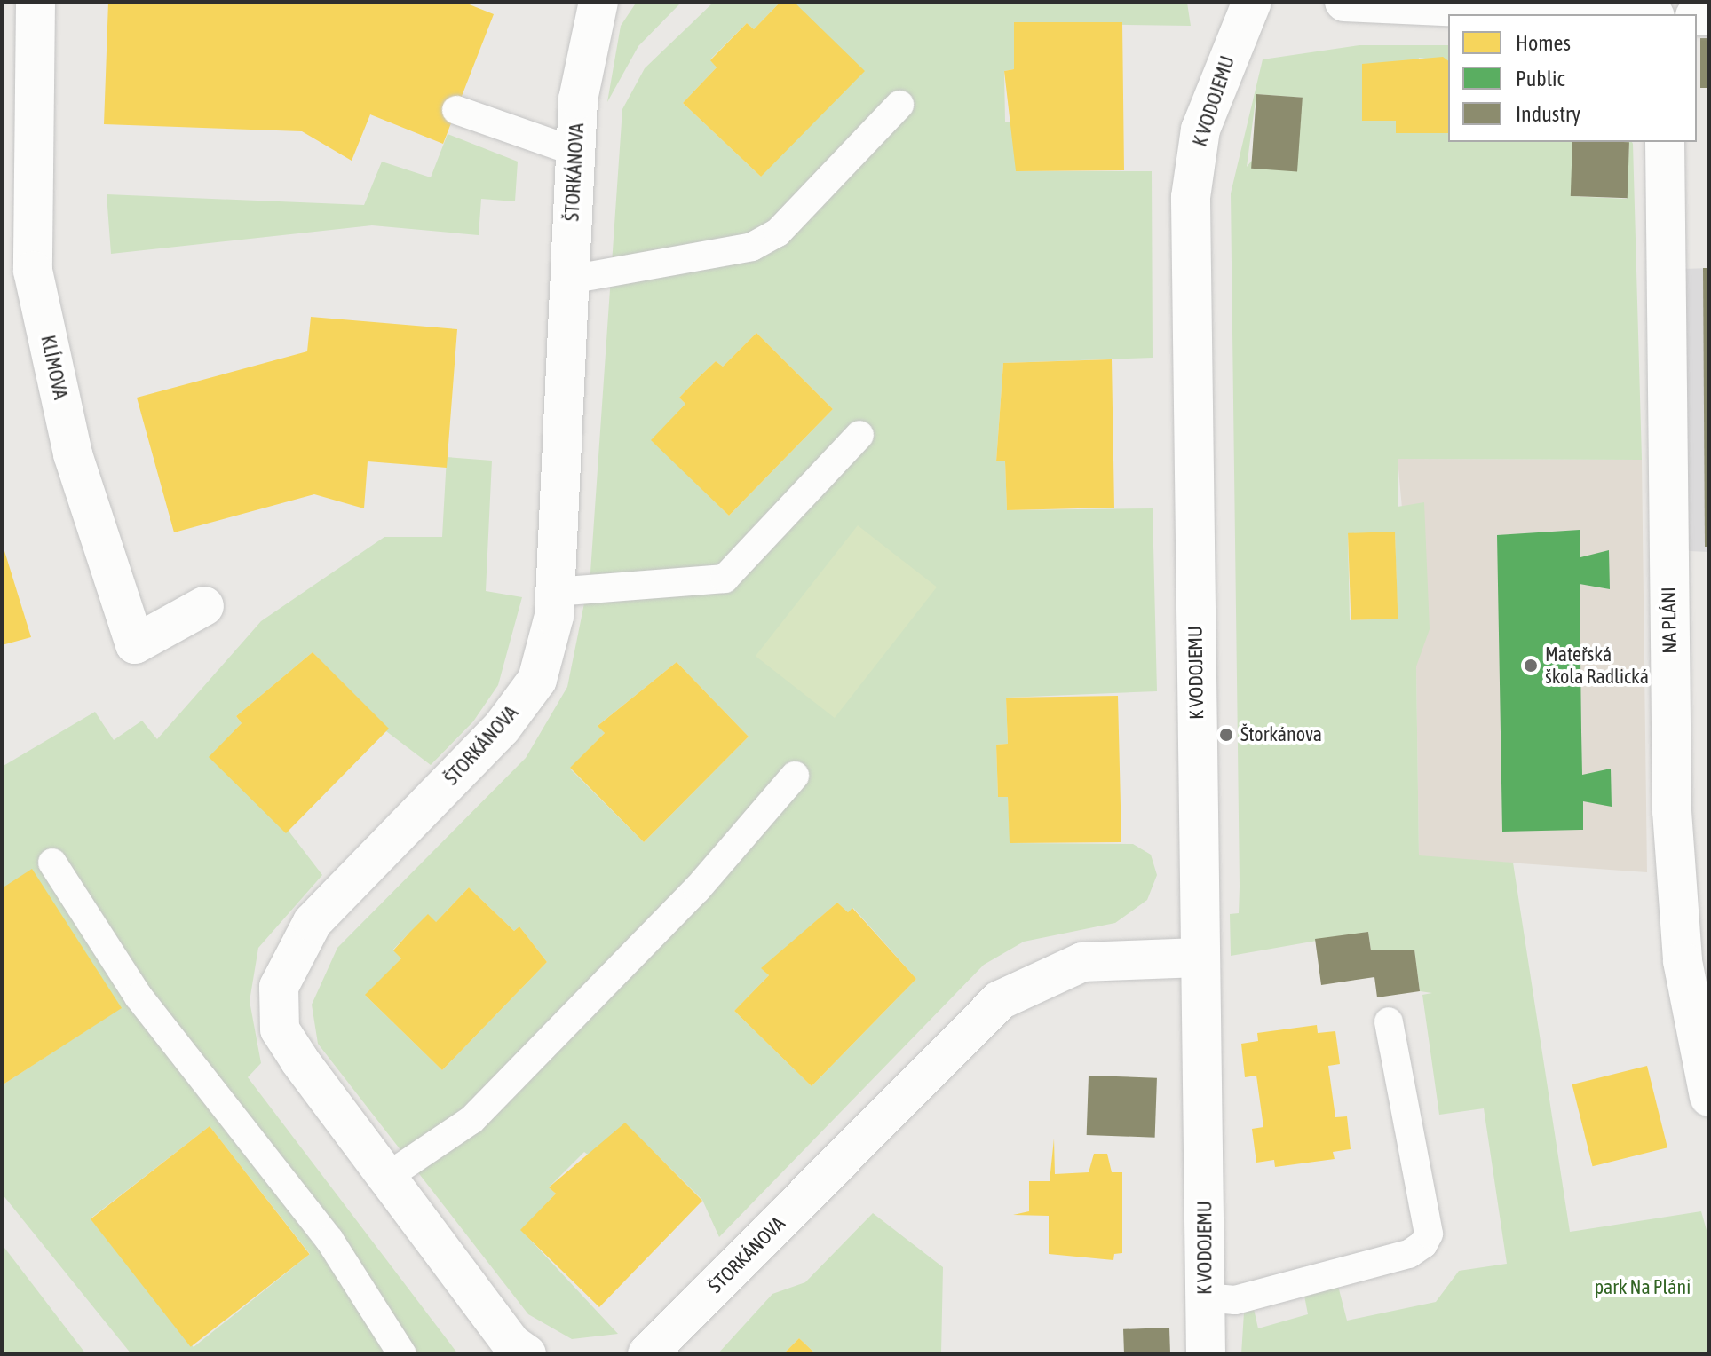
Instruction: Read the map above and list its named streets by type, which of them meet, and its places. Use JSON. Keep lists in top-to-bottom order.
{
  "streets": {
    "street": [
      "K VODOJEMU",
      "ŠTORKÁNOVA",
      "KLÍMOVA",
      "NA PLÁNI"
    ]
  },
  "crossings": [
    ["K VODOJEMU", "ŠTORKÁNOVA"]
  ],
  "parks": ["park Na Pláni"],
  "places": ["Mateřská škola Radlická", "Štorkánova"],
  "legend": ["Homes", "Public", "Industry"]
}
